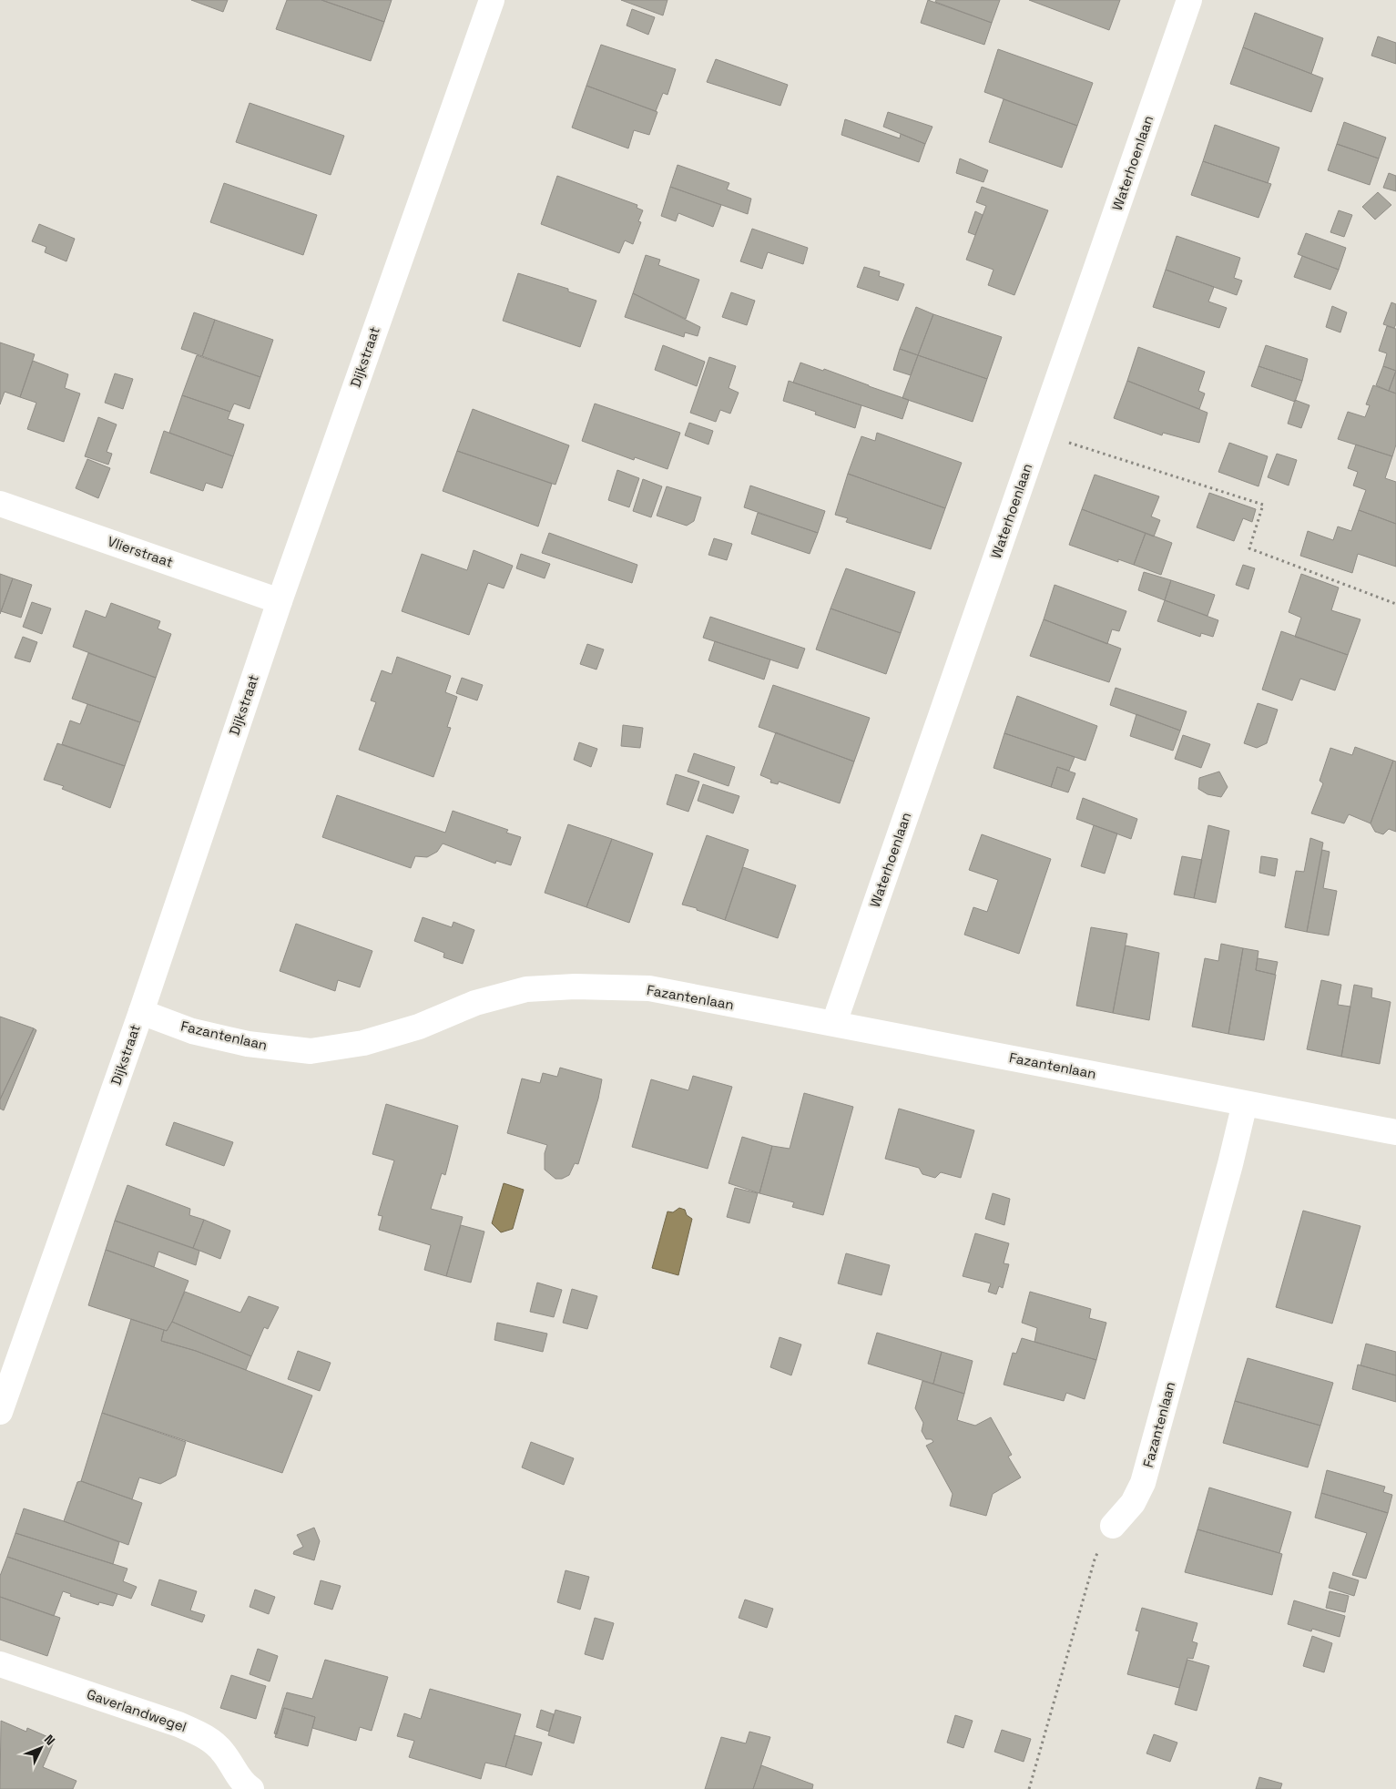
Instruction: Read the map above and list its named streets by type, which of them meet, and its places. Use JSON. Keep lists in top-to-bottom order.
{
  "streets": {
    "street": [
      "Waterhoenlaan",
      "Dijkstraat",
      "Vlierstraat",
      "Fazantenlaan",
      "Gaverlandwegel"
    ]
  },
  "crossings": [
    ["Waterhoenlaan", "Fazantenlaan"],
    ["Dijkstraat", "Vlierstraat"],
    ["Dijkstraat", "Fazantenlaan"]
  ],
  "north": "top right"
}
